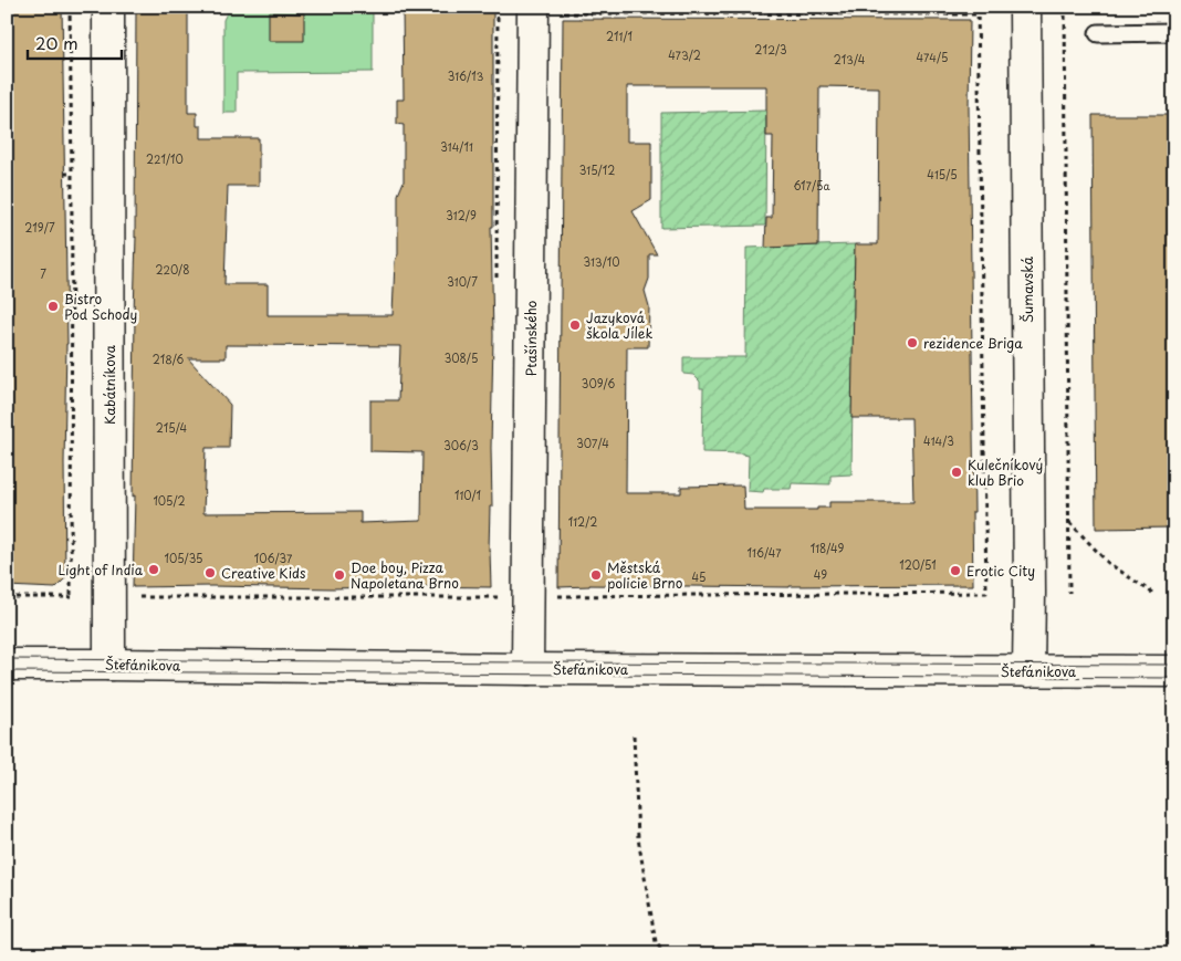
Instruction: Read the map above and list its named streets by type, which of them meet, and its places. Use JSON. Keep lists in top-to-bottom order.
{
  "streets": {
    "street": [
      "Šumavská",
      "Ptašínského",
      "Kabátníkova",
      "Štefánikova"
    ]
  },
  "crossings": [
    ["Šumavská", "Štefánikova"],
    ["Ptašínského", "Štefánikova"],
    ["Kabátníkova", "Štefánikova"]
  ],
  "places": [
    "Bistro Pod Schody",
    "Jazyková škola Jílek",
    "rezidence Briga",
    "Kulečníkový klub Brio",
    "Light of India",
    "Erotic City",
    "Creative Kids",
    "Doe boy, Pizza Napoletana Brno",
    "Městská policie Brno"
  ],
  "house_numbers": [
    "211/1",
    "212/3",
    "473/2",
    "474/5",
    "213/4",
    "316/13",
    "314/11",
    "221/10",
    "315/12",
    "415/5",
    "617/5a",
    "312/9",
    "219/7",
    "313/10",
    "220/8",
    "7",
    "310/7",
    "308/5",
    "218/6",
    "309/6",
    "215/4",
    "414/3",
    "307/4",
    "306/3",
    "110/1",
    "105/2",
    "112/2",
    "118/49",
    "116/47",
    "105/35",
    "106/37",
    "120/51",
    "49",
    "45"
  ],
  "scale_bar": "20 m"
}
